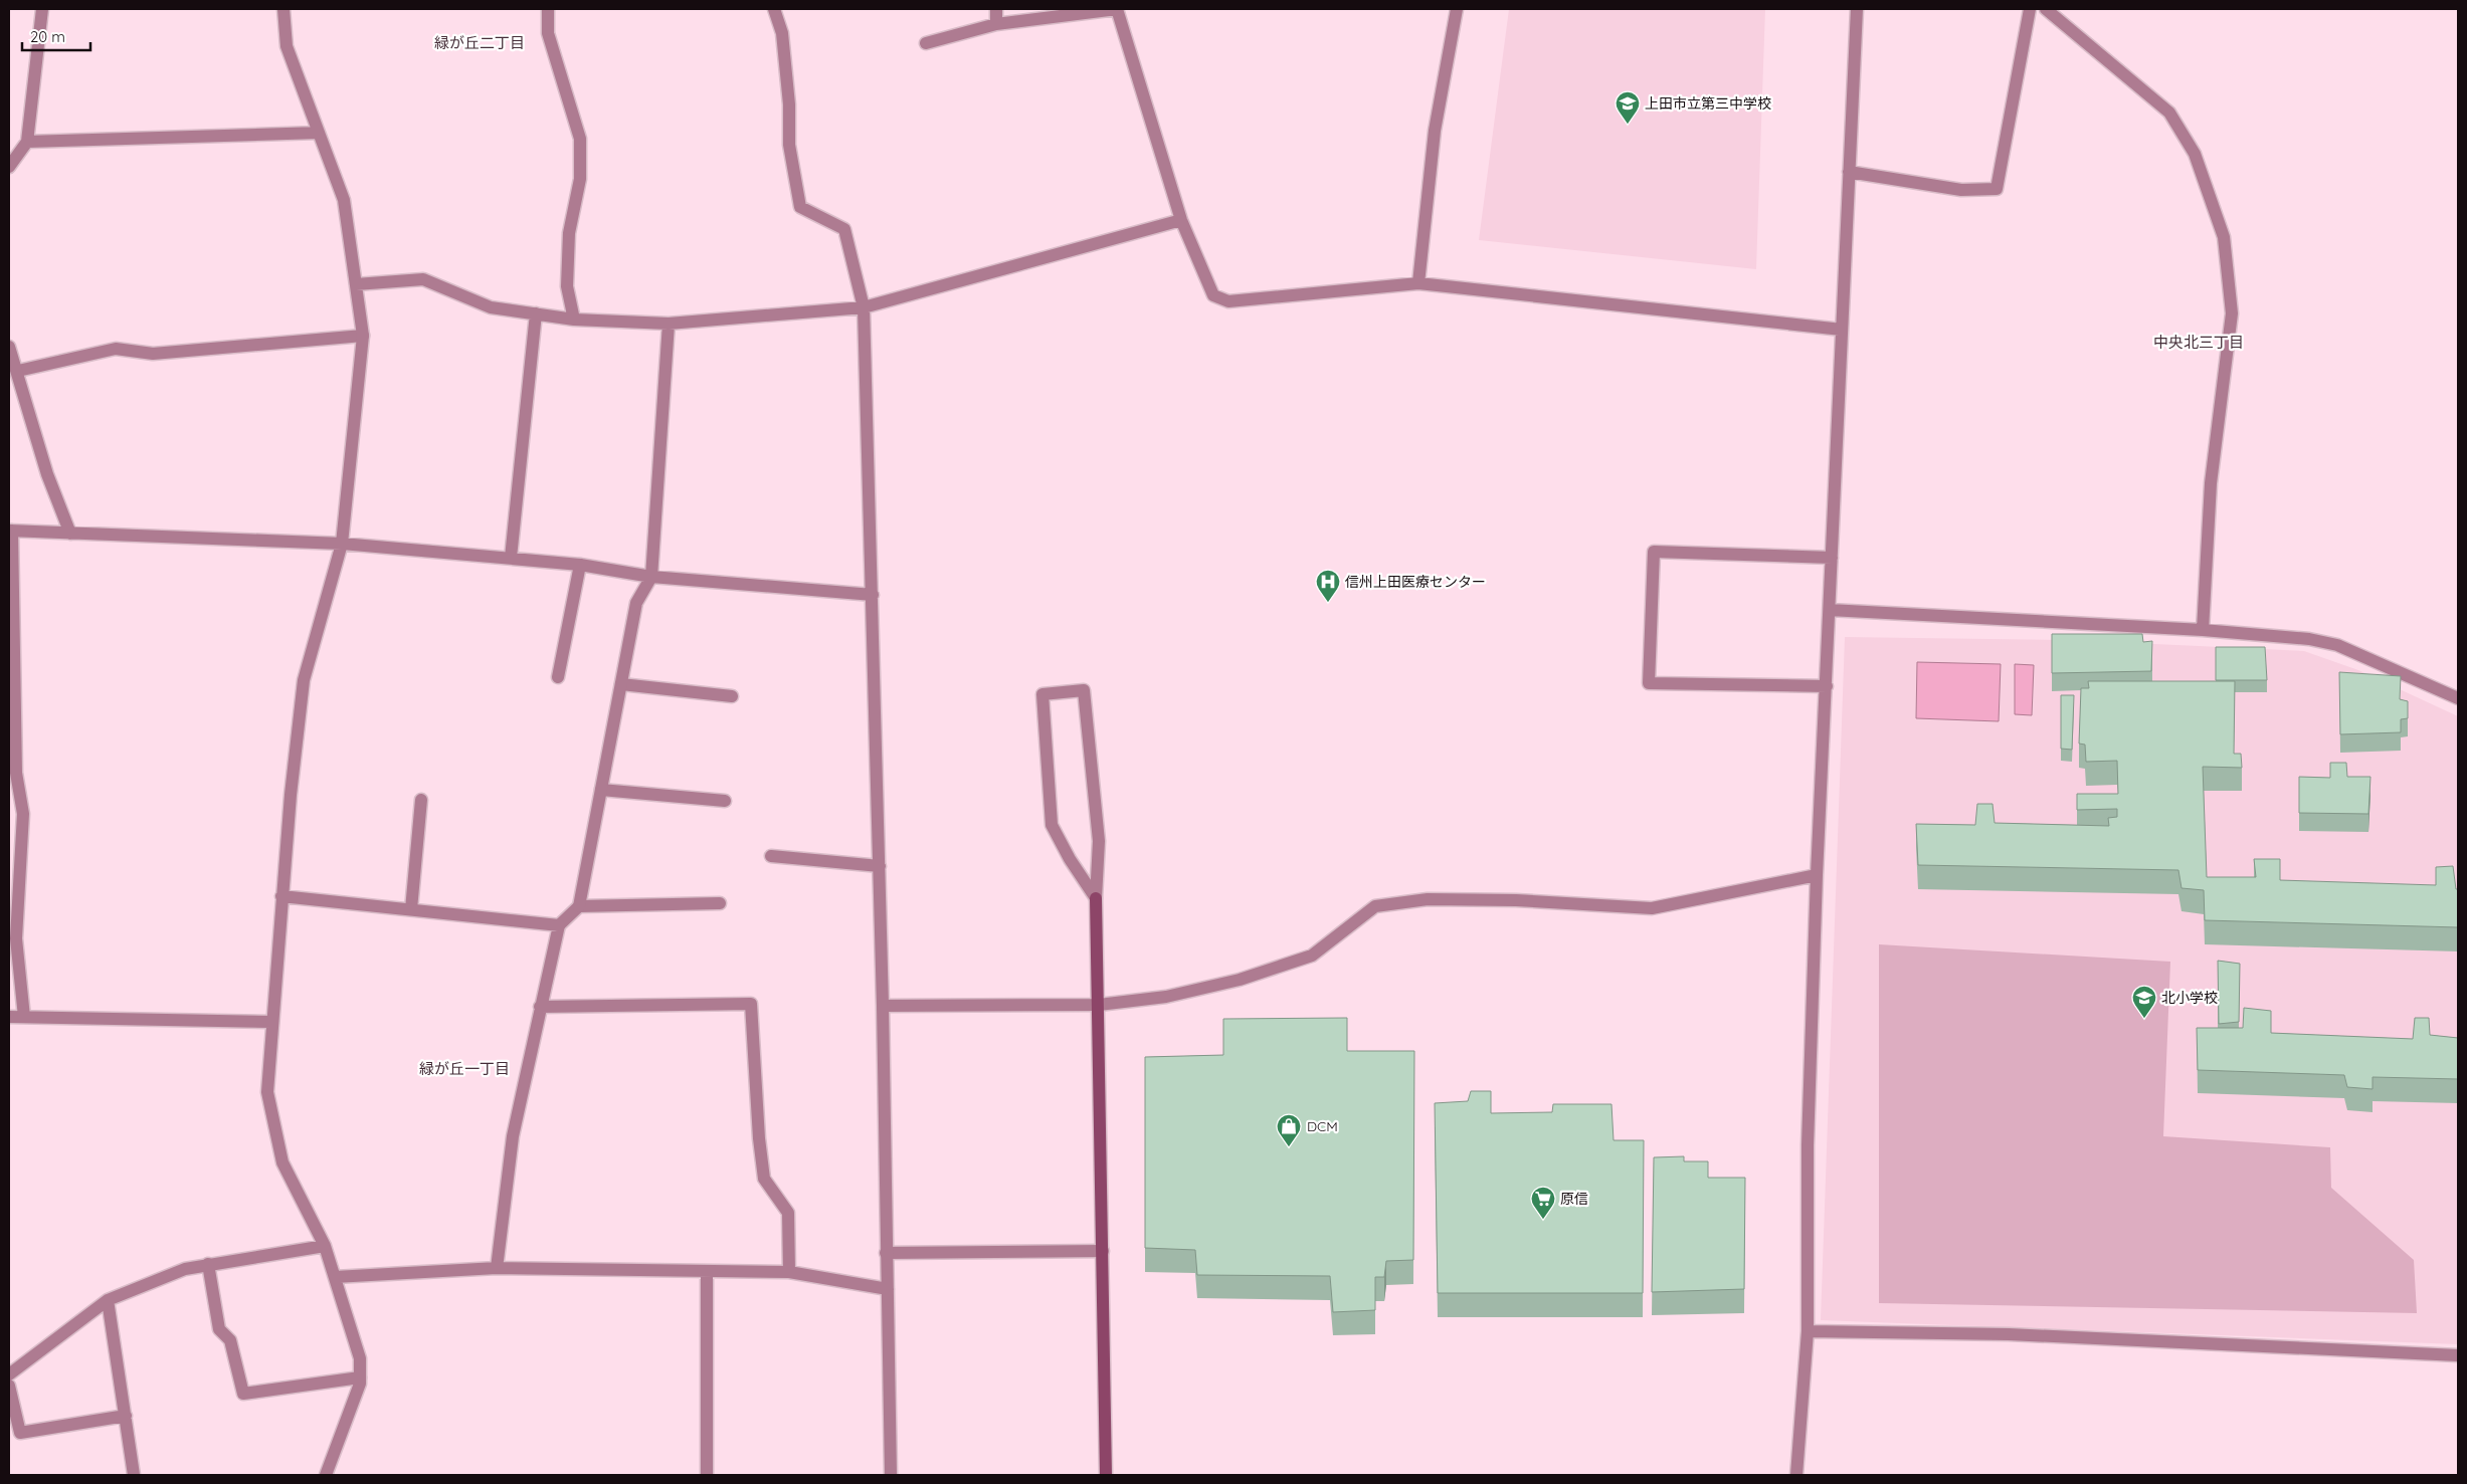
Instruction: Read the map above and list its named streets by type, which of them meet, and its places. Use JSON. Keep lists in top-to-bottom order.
{
  "districts": ["緑が丘二丁目", "中央北三丁目", "緑が丘一丁目"],
  "places": {
    "school or university": ["上田市立第三中学校", "北小学校"],
    "hospital": ["信州上田医療センター"],
    "shop": ["DCM"],
    "supermarket": ["原信"]
  },
  "scale_bar": "20 m"
}
